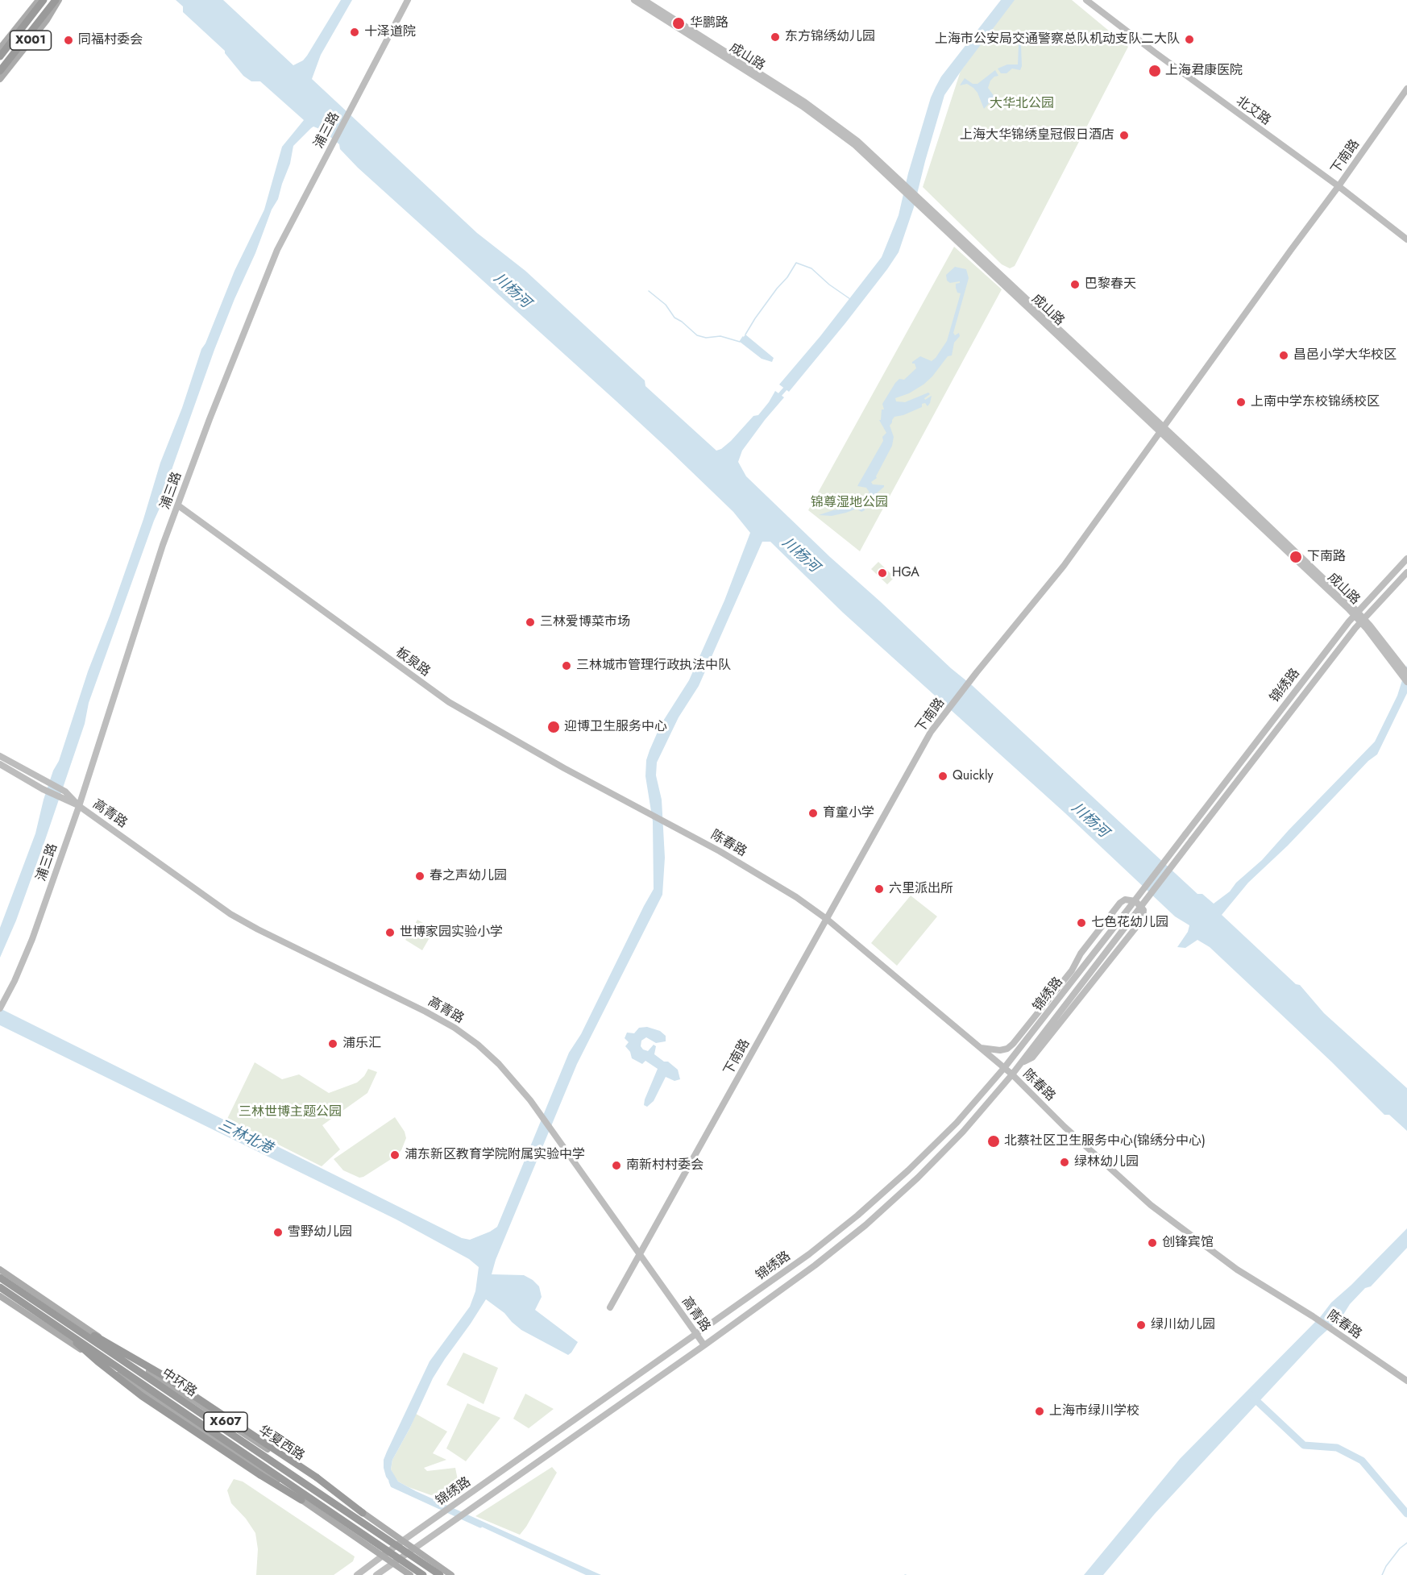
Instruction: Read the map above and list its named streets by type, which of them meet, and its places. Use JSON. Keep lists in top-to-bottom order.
{
  "streets": {
    "highway": ["X001", "中环路"],
    "main road": [
      "成山路",
      "北艾路",
      "浦三路",
      "下南路",
      "板泉路",
      "锦绣路",
      "高青路",
      "陈春路",
      "X607",
      "华夏西路"
    ]
  },
  "crossings": [
    ["成山路", "下南路"],
    ["成山路", "锦绣路"],
    ["北艾路", "下南路"],
    ["浦三路", "板泉路"],
    ["浦三路", "高青路"],
    ["下南路", "高青路"],
    ["下南路", "陈春路"],
    ["板泉路", "陈春路"],
    ["锦绣路", "高青路"],
    ["锦绣路", "陈春路"],
    ["锦绣路", "X607"],
    ["锦绣路", "华夏西路"]
  ],
  "water": ["川杨河", "三林北港"],
  "parks": ["大华北公园", "锦尊湿地公园", "三林世博主题公园"],
  "places": [
    "华鹏路",
    "十泽道院",
    "东方锦绣幼儿园",
    "上海市公安局交通警察总队机动支队二大队",
    "同福村委会",
    "上海君康医院",
    "上海大华锦绣皇冠假日酒店",
    "巴黎春天",
    "昌邑小学大华校区",
    "上南中学东校锦绣校区",
    "下南路",
    "HGA",
    "三林爱博菜市场",
    "三林城市管理行政执法中队",
    "迎博卫生服务中心",
    "Quickly",
    "育童小学",
    "春之声幼儿园",
    "六里派出所",
    "七色花幼儿园",
    "世博家园实验小学",
    "浦乐汇",
    "北蔡社区卫生服务中心(锦绣分中心)",
    "浦东新区教育学院附属实验中学",
    "绿林幼儿园",
    "南新村村委会",
    "雪野幼儿园",
    "创锋宾馆",
    "绿川幼儿园",
    "上海市绿川学校"
  ]
}
